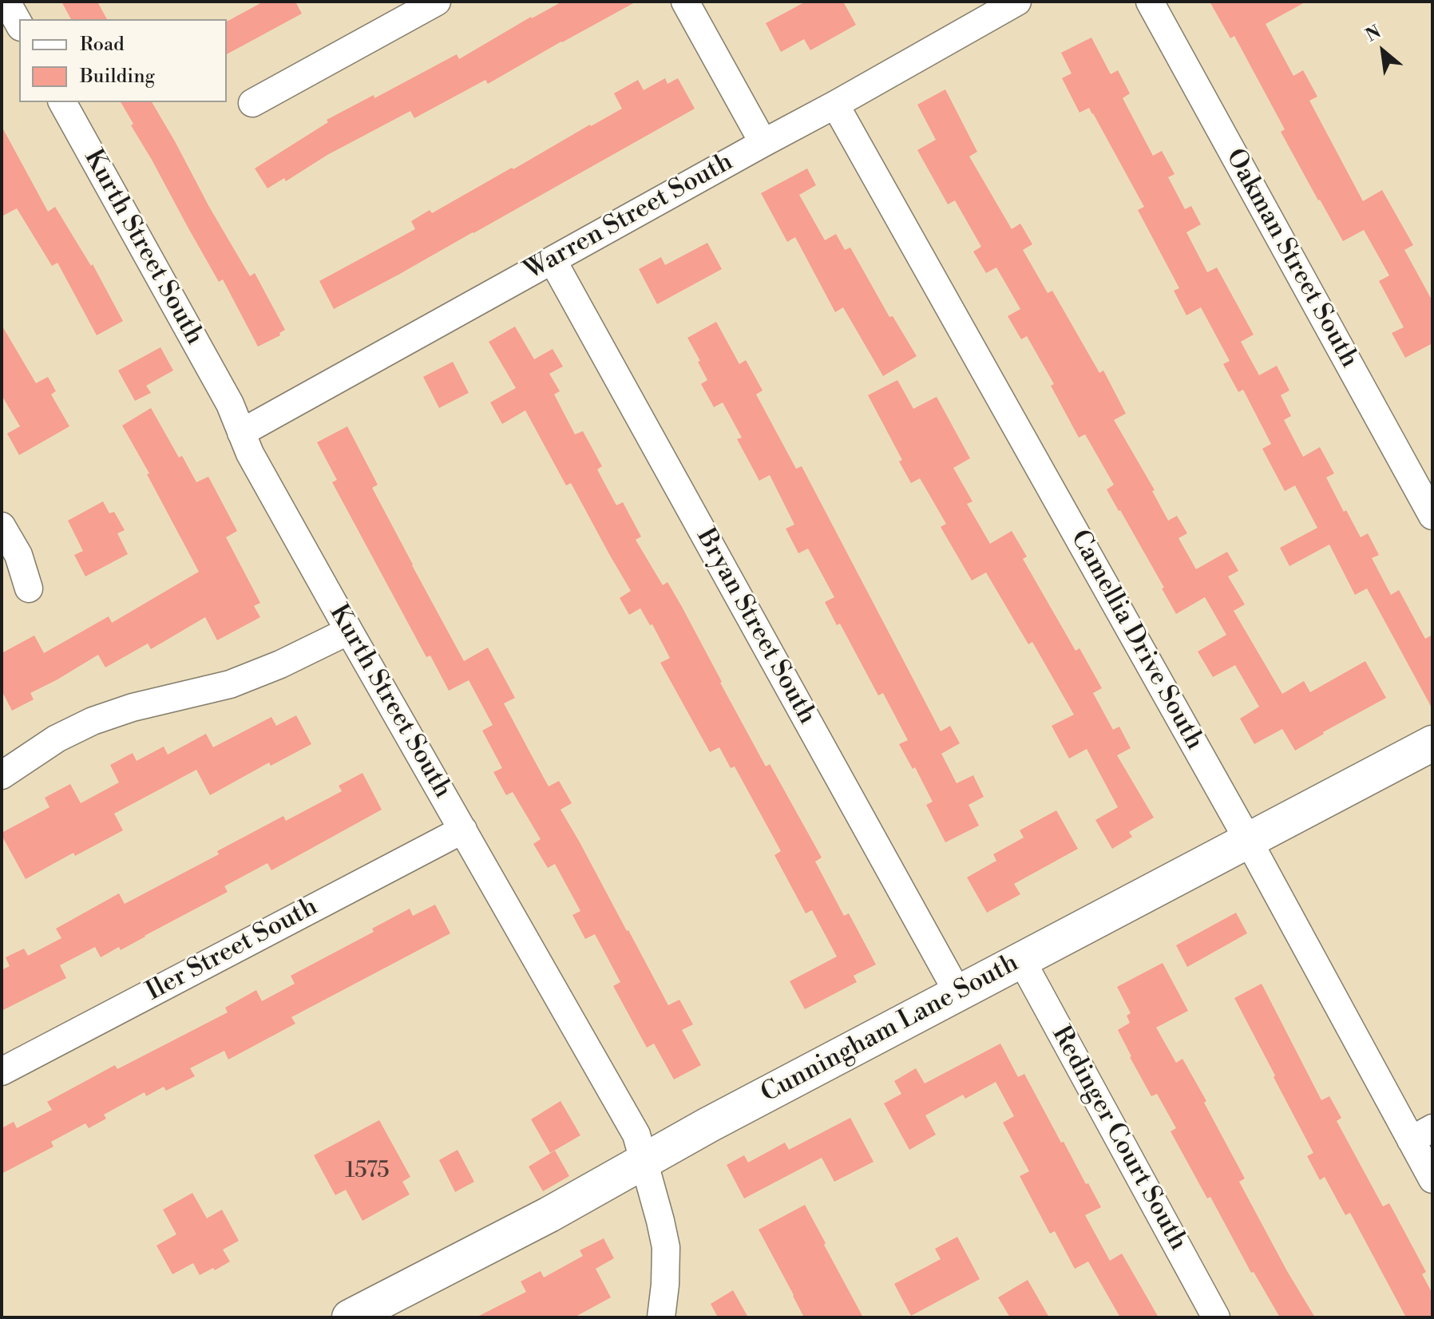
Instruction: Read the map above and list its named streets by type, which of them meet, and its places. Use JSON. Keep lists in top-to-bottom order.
{
  "streets": {
    "street": [
      "Warren Street South",
      "Kurth Street South",
      "Oakman Street South",
      "Bryan Street South",
      "Camellia Drive South",
      "Iler Street South",
      "Cunningham Lane South",
      "Redinger Court South"
    ]
  },
  "crossings": [
    ["Warren Street South", "Kurth Street South"],
    ["Warren Street South", "Bryan Street South"],
    ["Warren Street South", "Camellia Drive South"],
    ["Kurth Street South", "Iler Street South"],
    ["Kurth Street South", "Cunningham Lane South"],
    ["Bryan Street South", "Cunningham Lane South"],
    ["Camellia Drive South", "Cunningham Lane South"],
    ["Cunningham Lane South", "Redinger Court South"]
  ],
  "house_numbers": ["1575"],
  "legend": ["Road", "Building"],
  "north": "top left"
}
